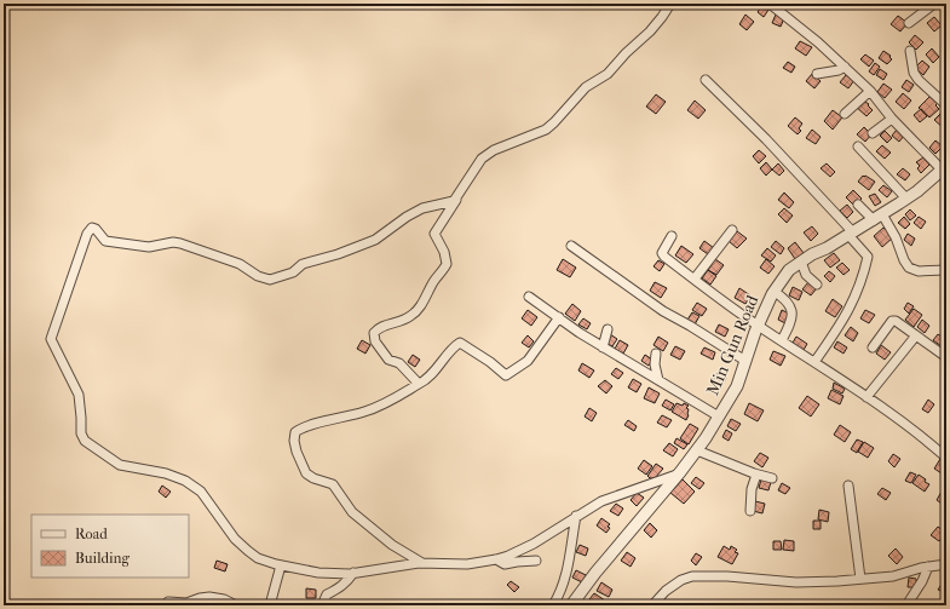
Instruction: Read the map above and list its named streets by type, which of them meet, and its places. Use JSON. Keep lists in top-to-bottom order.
{
  "streets": {
    "street": ["Min Gun Road"]
  },
  "legend": ["Road", "Building"]
}
